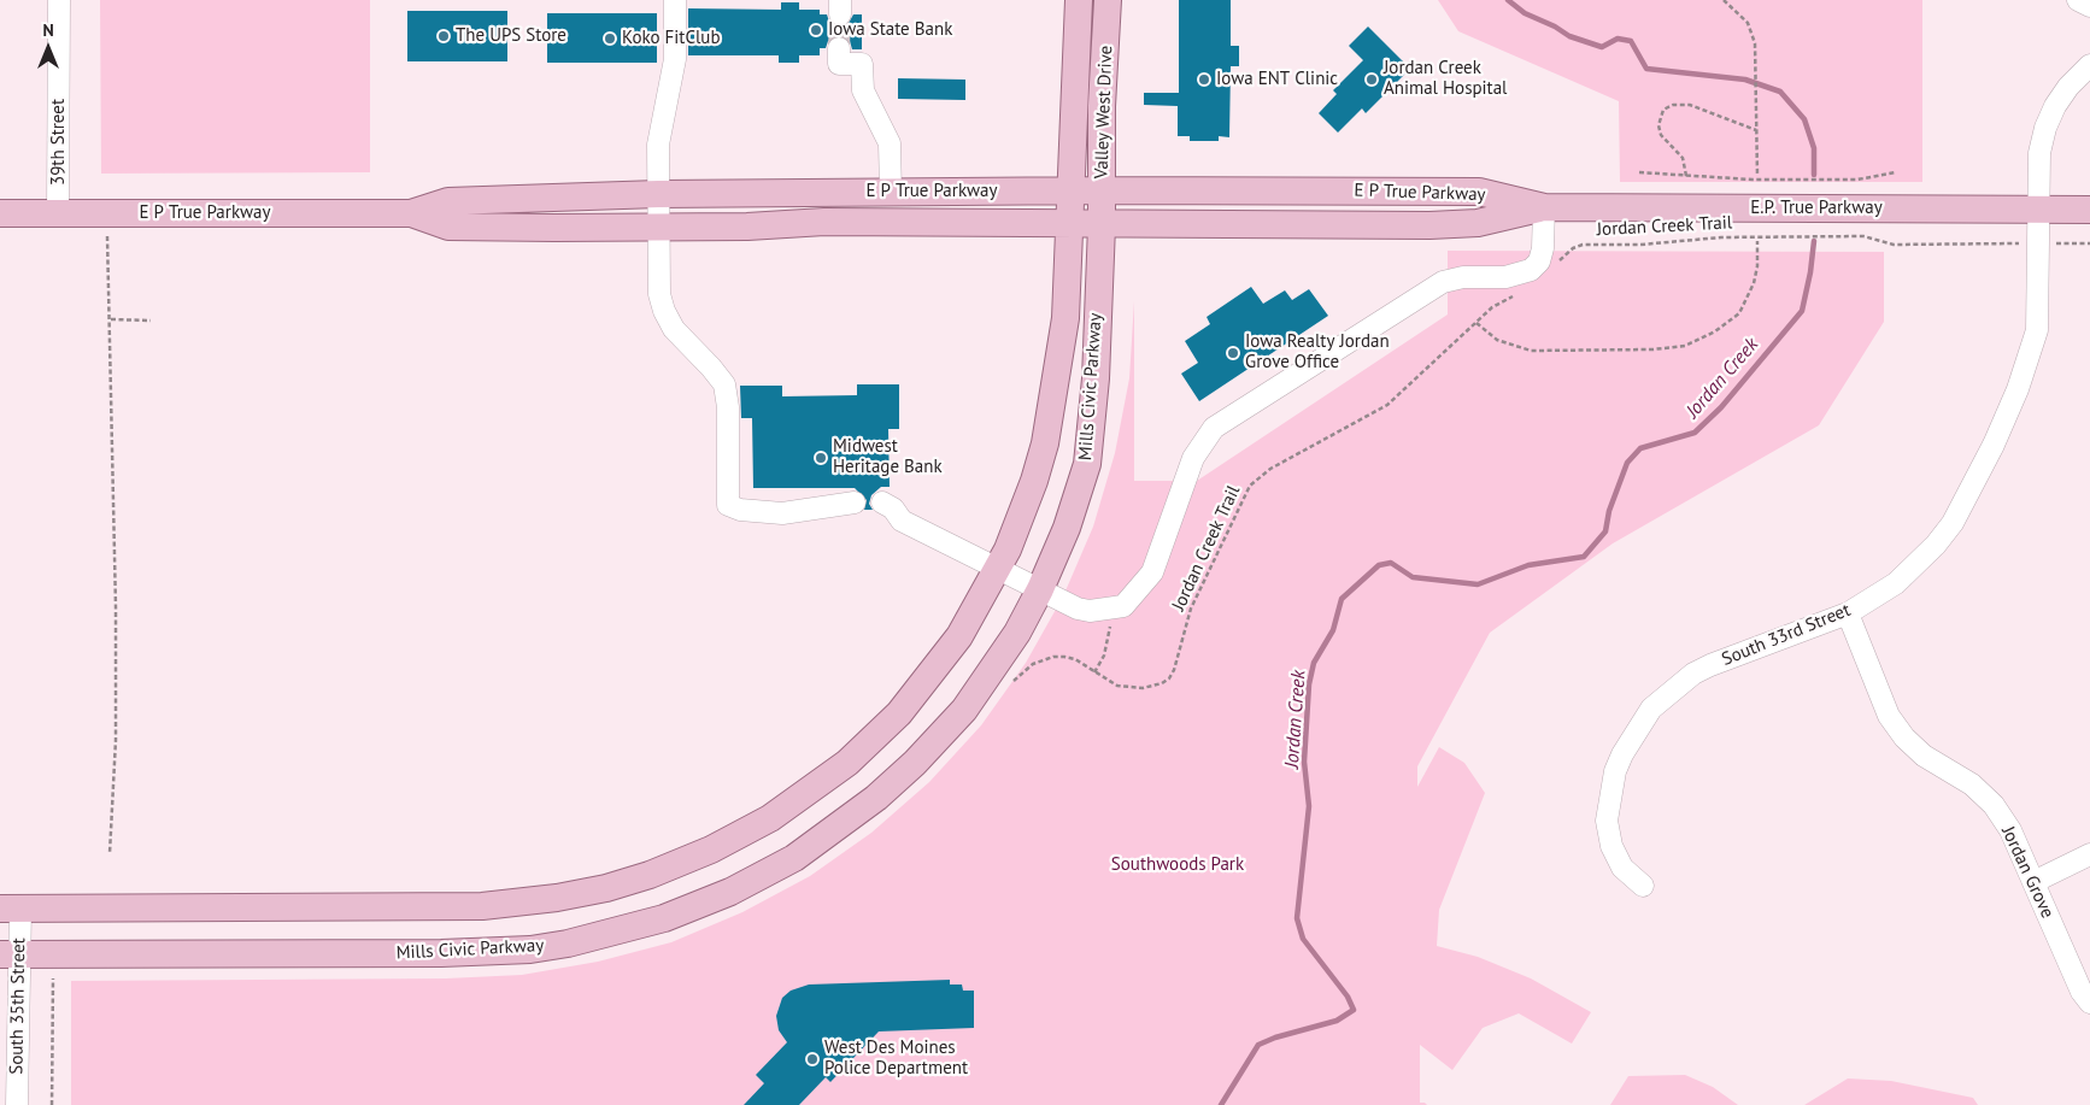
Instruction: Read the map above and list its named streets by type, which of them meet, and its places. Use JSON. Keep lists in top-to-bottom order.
{
  "streets": {
    "main road": [
      "Valley West Drive",
      "E P True Parkway",
      "E.P. True Parkway",
      "Mills Civic Parkway"
    ],
    "street": [
      "39th Street",
      "South 33rd Street",
      "Jordan Grove",
      "South 35th Street"
    ],
    "path": ["Jordan Creek Trail"]
  },
  "crossings": [
    ["Valley West Drive", "E P True Parkway"],
    ["Valley West Drive", "Mills Civic Parkway"],
    ["39th Street", "E P True Parkway"],
    ["E P True Parkway", "E.P. True Parkway"],
    ["E P True Parkway", "Mills Civic Parkway"],
    ["E.P. True Parkway", "South 33rd Street"],
    ["Mills Civic Parkway", "South 35th Street"],
    ["South 33rd Street", "Jordan Grove"]
  ],
  "water": ["Jordan Creek"],
  "parks": ["Southwoods Park"],
  "places": [
    "Iowa State Bank",
    "The UPS Store",
    "Koko FitClub",
    "Iowa ENT Clinic",
    "Jordan Creek Animal Hospital",
    "Iowa Realty Jordan Grove Office",
    "Midwest Heritage Bank",
    "West Des Moines Police Department"
  ],
  "north": "top"
}
